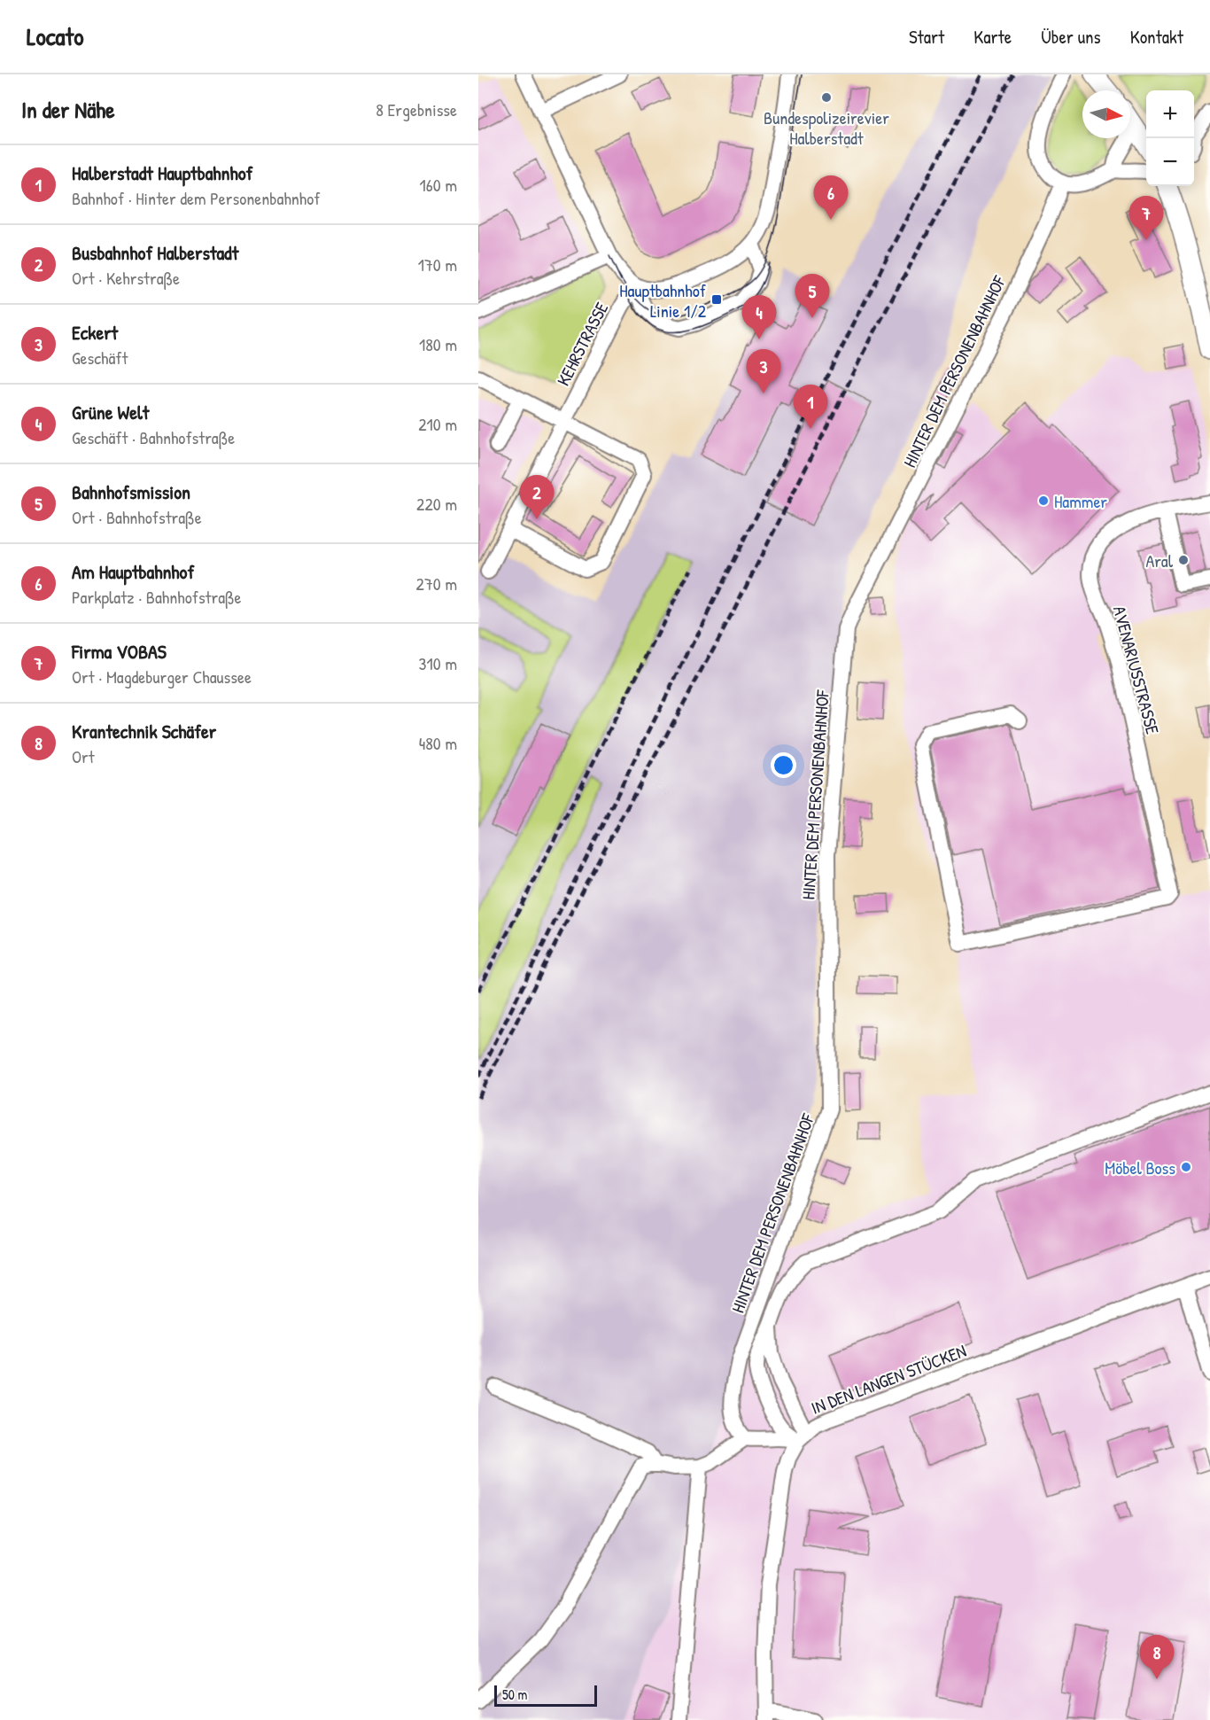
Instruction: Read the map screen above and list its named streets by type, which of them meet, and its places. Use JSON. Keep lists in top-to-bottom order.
{
  "streets": {
    "street": [
      "KEHRSTRASSE",
      "HINTER DEM PERSONENBAHNHOF",
      "AVENARIUSSTRASSE",
      "IN DEN LANGEN STÜCKEN"
    ]
  },
  "places": {
    "other": [
      "Bundespolizeirevier Halberstadt",
      "Hammer",
      "Aral",
      "Möbel Boss"
    ],
    "transit": ["Hauptbahnhof Linie 1/2"]
  },
  "scale_bar": "50 m",
  "north": "right",
  "page": {
    "header": "Locato",
    "nav": [
      "Start",
      "Karte",
      "Über uns",
      "Kontakt"
    ],
    "heading": ["In der Nähe", "8 Ergebnisse"],
    "map_buttons": ["+", "−"],
    "list": [
      {
        "mark": "1",
        "name": "Halberstadt Hauptbahnhof",
        "note": "Bahnhof · Hinter dem Personenbahnhof",
        "value": "160 m"
      },
      {
        "mark": "2",
        "name": "Busbahnhof Halberstadt",
        "note": "Ort · Kehrstraße",
        "value": "170 m"
      },
      {
        "mark": "3",
        "name": "Eckert",
        "note": "Geschäft",
        "value": "180 m"
      },
      {
        "mark": "4",
        "name": "Grüne Welt",
        "note": "Geschäft · Bahnhofstraße",
        "value": "210 m"
      },
      {
        "mark": "5",
        "name": "Bahnhofsmission",
        "note": "Ort · Bahnhofstraße",
        "value": "220 m"
      },
      {
        "mark": "6",
        "name": "Am Hauptbahnhof",
        "note": "Parkplatz · Bahnhofstraße",
        "value": "270 m"
      },
      {
        "mark": "7",
        "name": "Firma VOBAS",
        "note": "Ort · Magdeburger Chaussee",
        "value": "310 m"
      },
      {
        "mark": "8",
        "name": "Krantechnik Schäfer",
        "note": "Ort",
        "value": "480 m"
      }
    ],
    "pins": [
      "6",
      "7",
      "5",
      "4",
      "3",
      "1",
      "2",
      "8"
    ],
    "scale": "50 m"
  }
}
